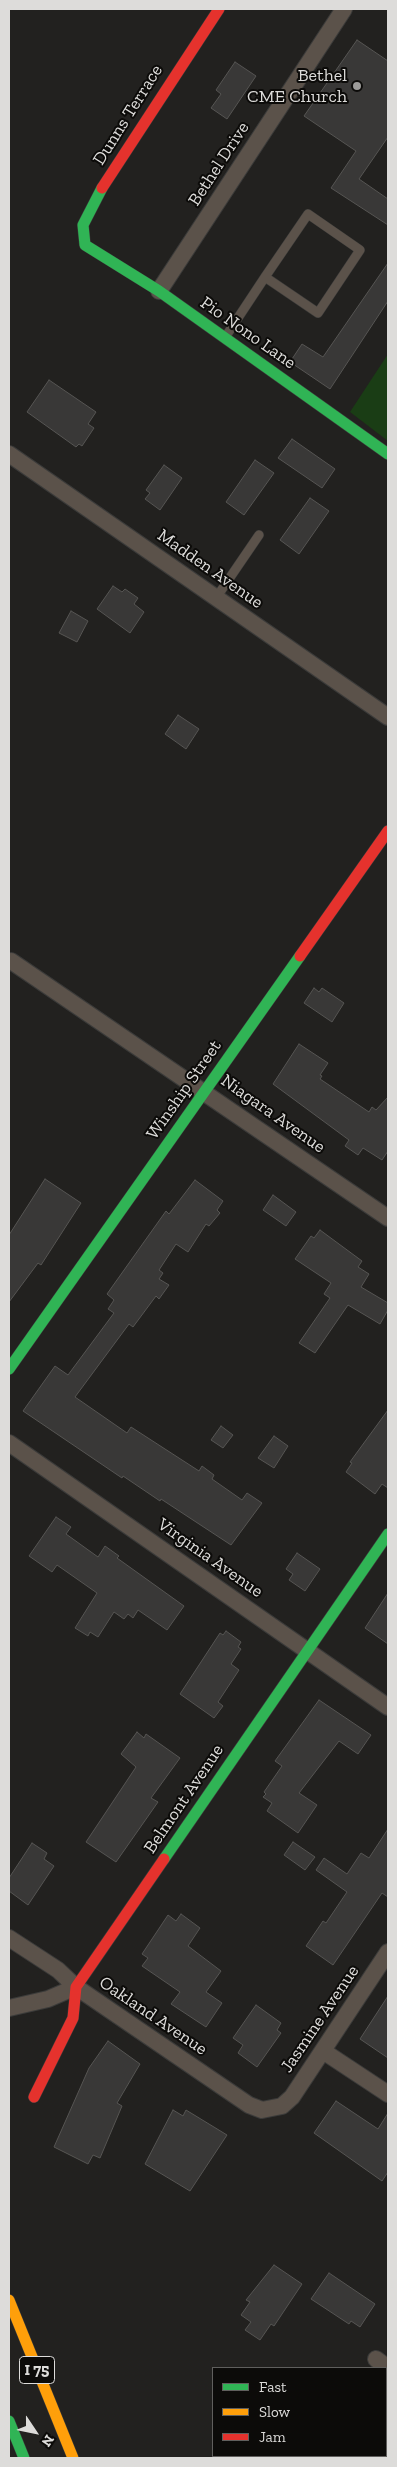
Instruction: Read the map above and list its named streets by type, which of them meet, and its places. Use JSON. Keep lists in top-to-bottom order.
{
  "streets": {
    "main road": [
      "Dunns Terrace",
      "Pio Nono Lane",
      "Winship Street",
      "Belmont Avenue",
      "I 75"
    ],
    "street": [
      "Bethel Drive",
      "Madden Avenue",
      "Niagara Avenue",
      "Virginia Avenue",
      "Oakland Avenue",
      "Jasmine Avenue"
    ]
  },
  "crossings": [
    ["Dunns Terrace", "Pio Nono Lane"],
    ["Bethel Drive", "Pio Nono Lane"],
    ["Winship Street", "Niagara Avenue"],
    ["Virginia Avenue", "Belmont Avenue"],
    ["Belmont Avenue", "Oakland Avenue"],
    ["Oakland Avenue", "Jasmine Avenue"]
  ],
  "places": ["Bethel CME Church"],
  "legend": ["Fast", "Slow", "Jam"],
  "north": "bottom right"
}
